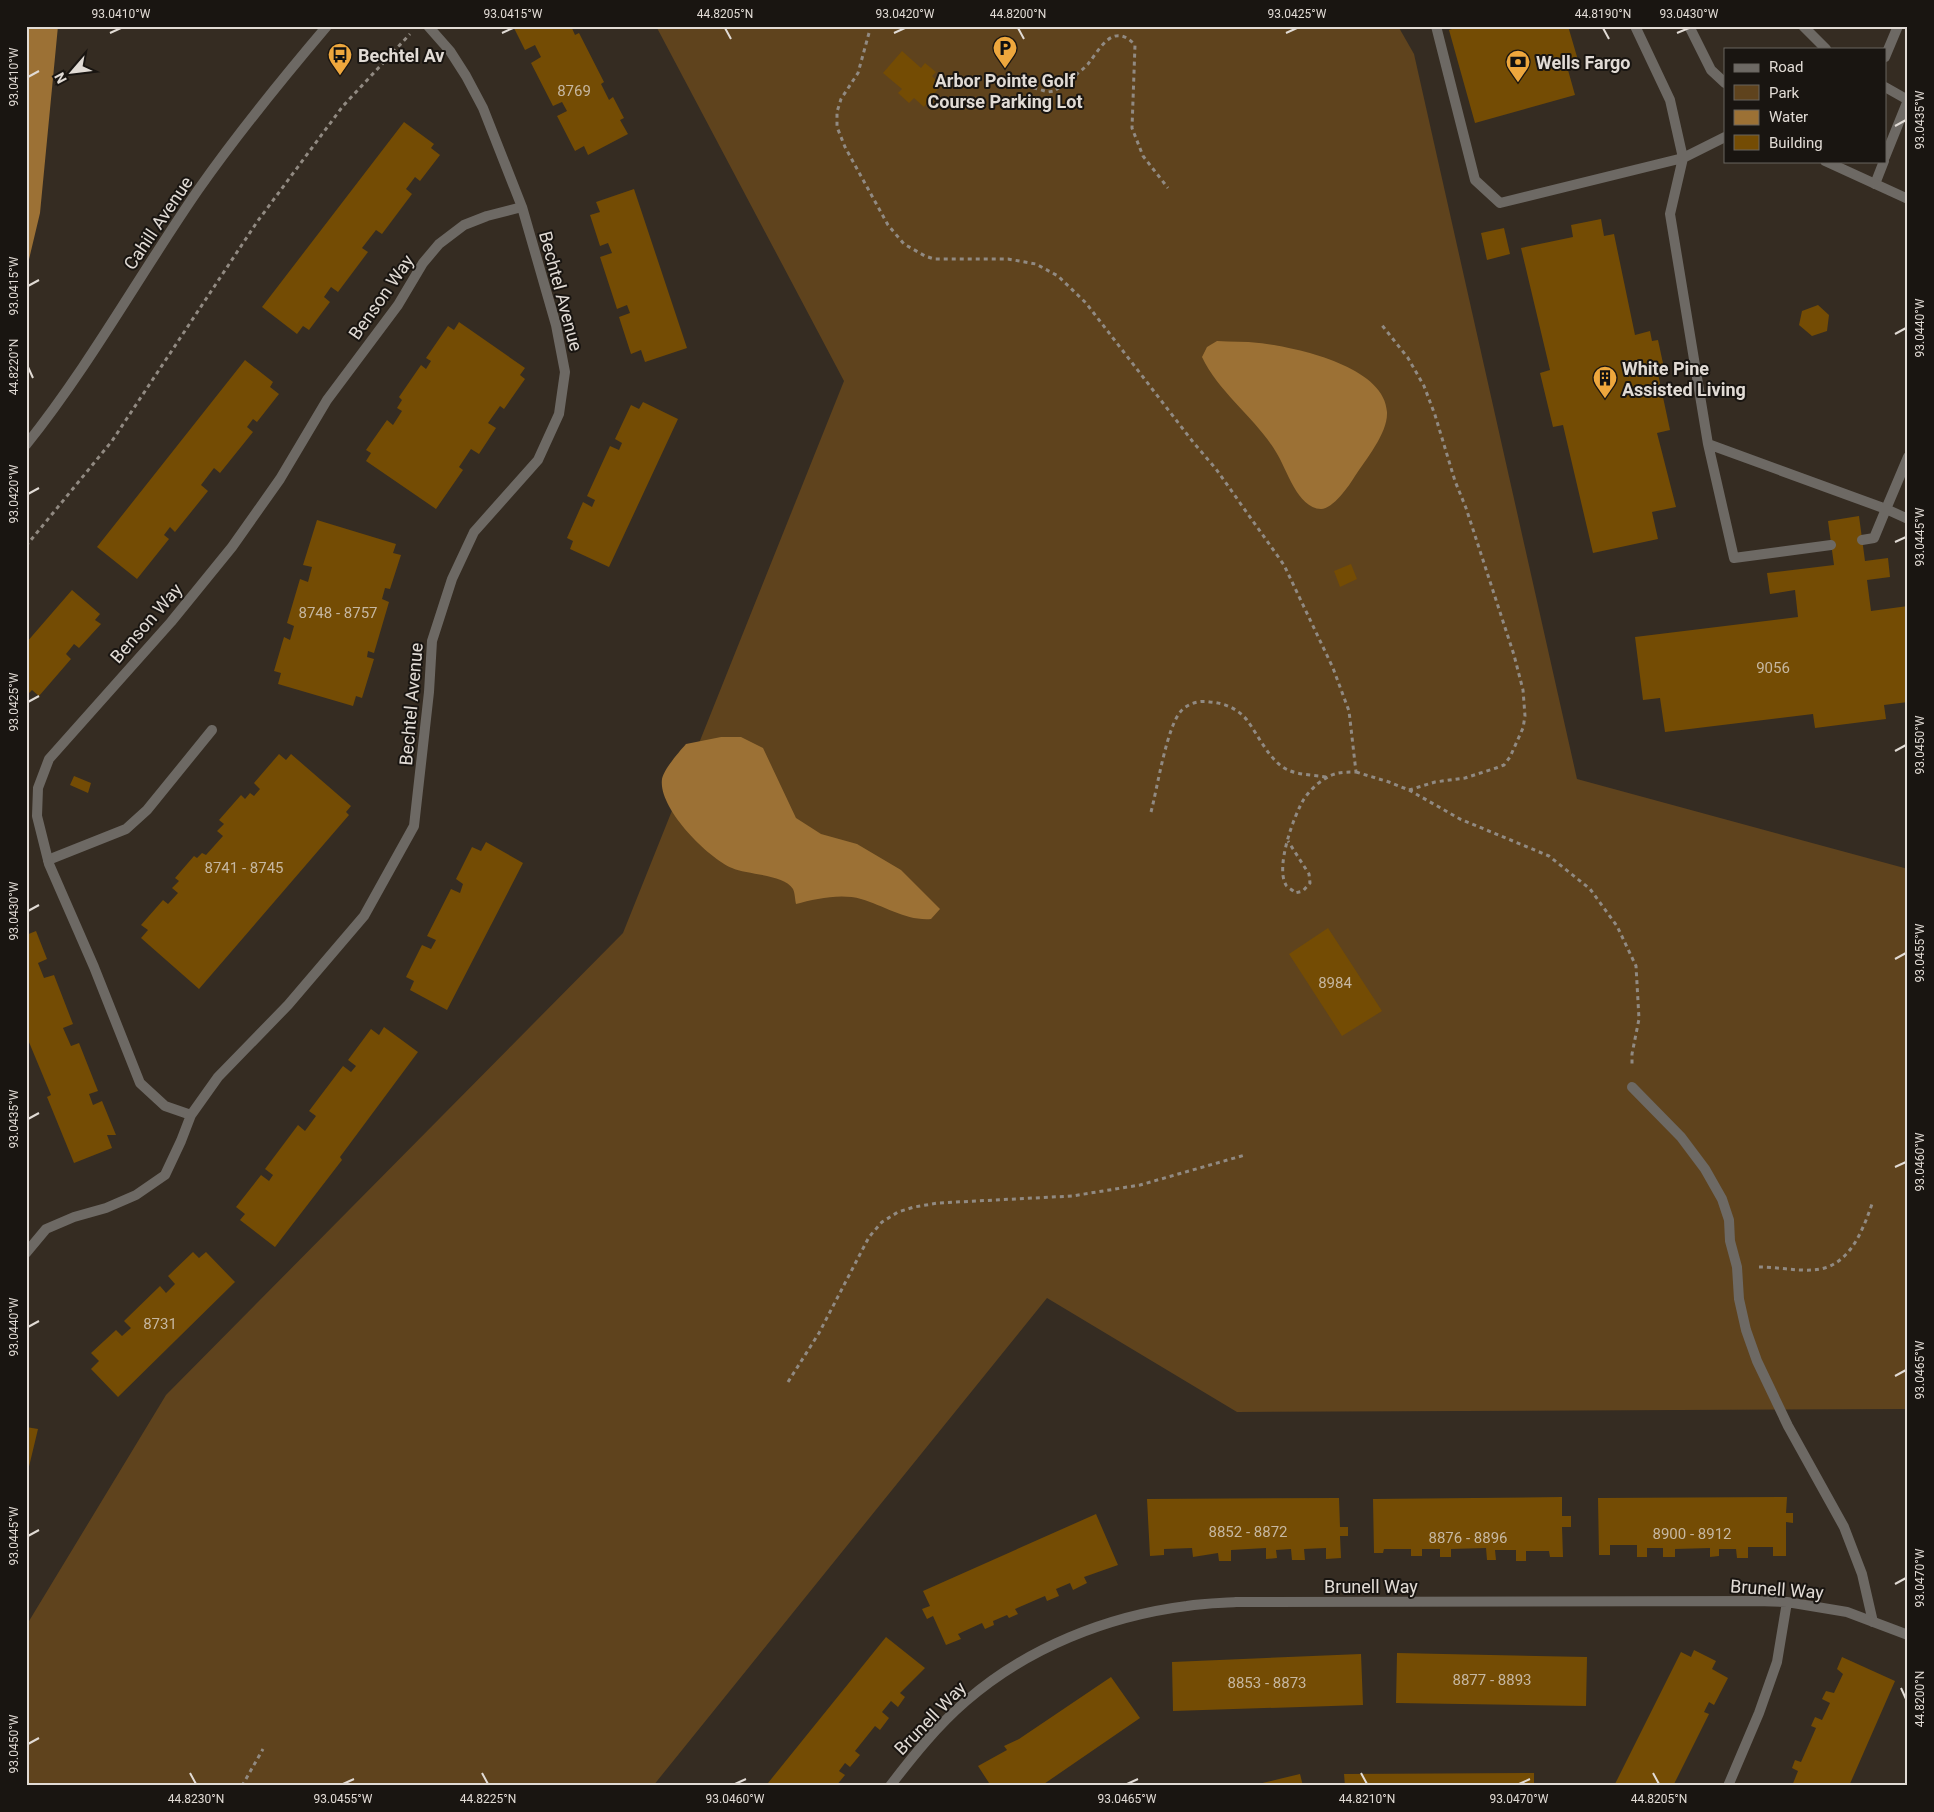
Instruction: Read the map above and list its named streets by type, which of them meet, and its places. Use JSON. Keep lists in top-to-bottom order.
{
  "streets": {
    "street": [
      "Cahill Avenue",
      "Bechtel Avenue",
      "Benson Way",
      "Brunell Way"
    ]
  },
  "crossings": [
    ["Bechtel Avenue", "Benson Way"]
  ],
  "places": {
    "parking": ["Arbor Pointe Golf Course Parking Lot"],
    "bus stop": ["Bechtel Av"],
    "bank": ["Wells Fargo"],
    "building": ["White Pine Assisted Living"]
  },
  "house_numbers": [
    "8769",
    "8748 - 8757",
    "9056",
    "8741 - 8745",
    "8984",
    "8731",
    "8852 - 8872",
    "8900 - 8912",
    "8876 - 8896",
    "8877 - 8893",
    "8853 - 8873"
  ],
  "legend": [
    "Road",
    "Park",
    "Water",
    "Building"
  ],
  "north": "bottom left",
  "coordinates": [
    "93.0410°W",
    "93.0415°W",
    "44.8205°N",
    "93.0420°W",
    "44.8200°N",
    "93.0425°W",
    "44.8190°N",
    "93.0430°W",
    "93.0435°W",
    "93.0440°W",
    "44.8220°N",
    "93.0445°W",
    "93.0450°W",
    "93.0455°W",
    "93.0460°W",
    "93.0465°W",
    "93.0470°W",
    "44.8230°N",
    "44.8225°N",
    "44.8210°N"
  ]
}
